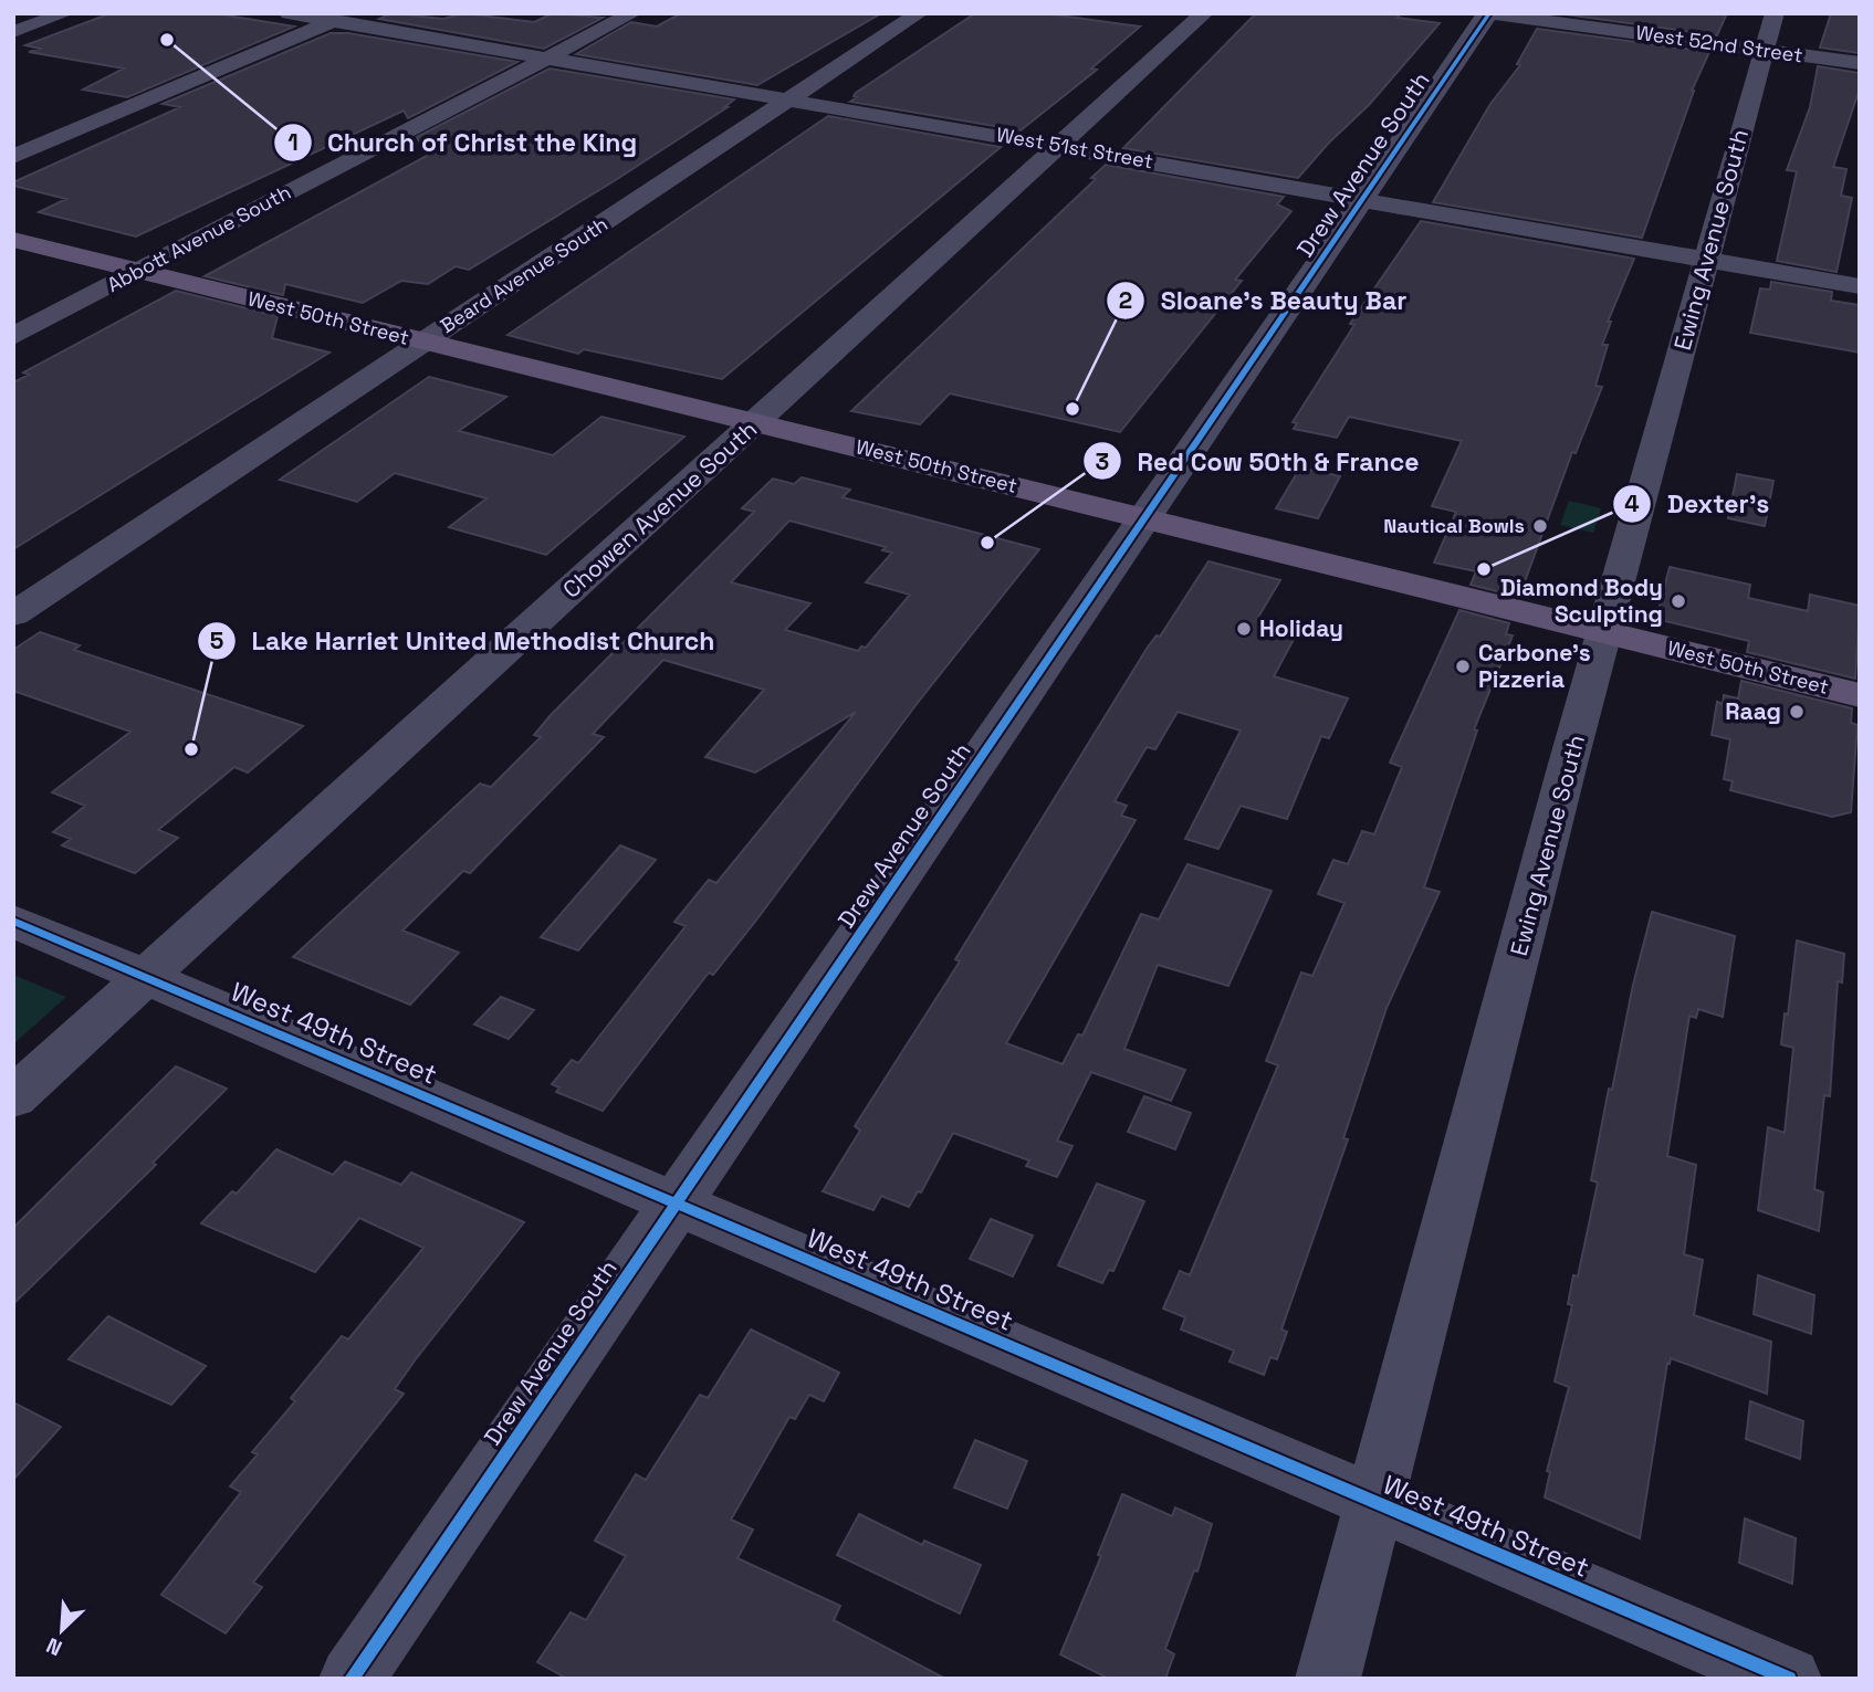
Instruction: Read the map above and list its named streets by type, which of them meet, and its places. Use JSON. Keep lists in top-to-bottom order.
{
  "streets": {
    "main road": ["West 50th Street"],
    "street": [
      "West 52nd Street",
      "West 51st Street",
      "Drew Avenue South",
      "Abbott Avenue South",
      "Ewing Avenue South",
      "Beard Avenue South",
      "Chowen Avenue South",
      "West 49th Street"
    ]
  },
  "crossings": [
    ["West 52nd Street", "Drew Avenue South"],
    ["West 52nd Street", "Ewing Avenue South"],
    ["West 51st Street", "Drew Avenue South"],
    ["West 51st Street", "Abbott Avenue South"],
    ["West 51st Street", "Ewing Avenue South"],
    ["West 51st Street", "Beard Avenue South"],
    ["West 51st Street", "Chowen Avenue South"],
    ["Drew Avenue South", "West 50th Street"],
    ["Drew Avenue South", "West 49th Street"],
    ["Abbott Avenue South", "West 50th Street"],
    ["Ewing Avenue South", "West 50th Street"],
    ["Ewing Avenue South", "West 49th Street"],
    ["Beard Avenue South", "West 50th Street"],
    ["West 50th Street", "Chowen Avenue South"],
    ["Chowen Avenue South", "West 49th Street"]
  ],
  "places": [
    "Church of Christ the King",
    "Sloane's Beauty Bar",
    "Nautical Bowls",
    "Red Cow 50th & France",
    "Dexter's",
    "Diamond Body Sculpting",
    "Holiday",
    "Carbone's Pizzeria",
    "Raag",
    "Lake Harriet United Methodist Church"
  ],
  "north": "bottom left"
}
